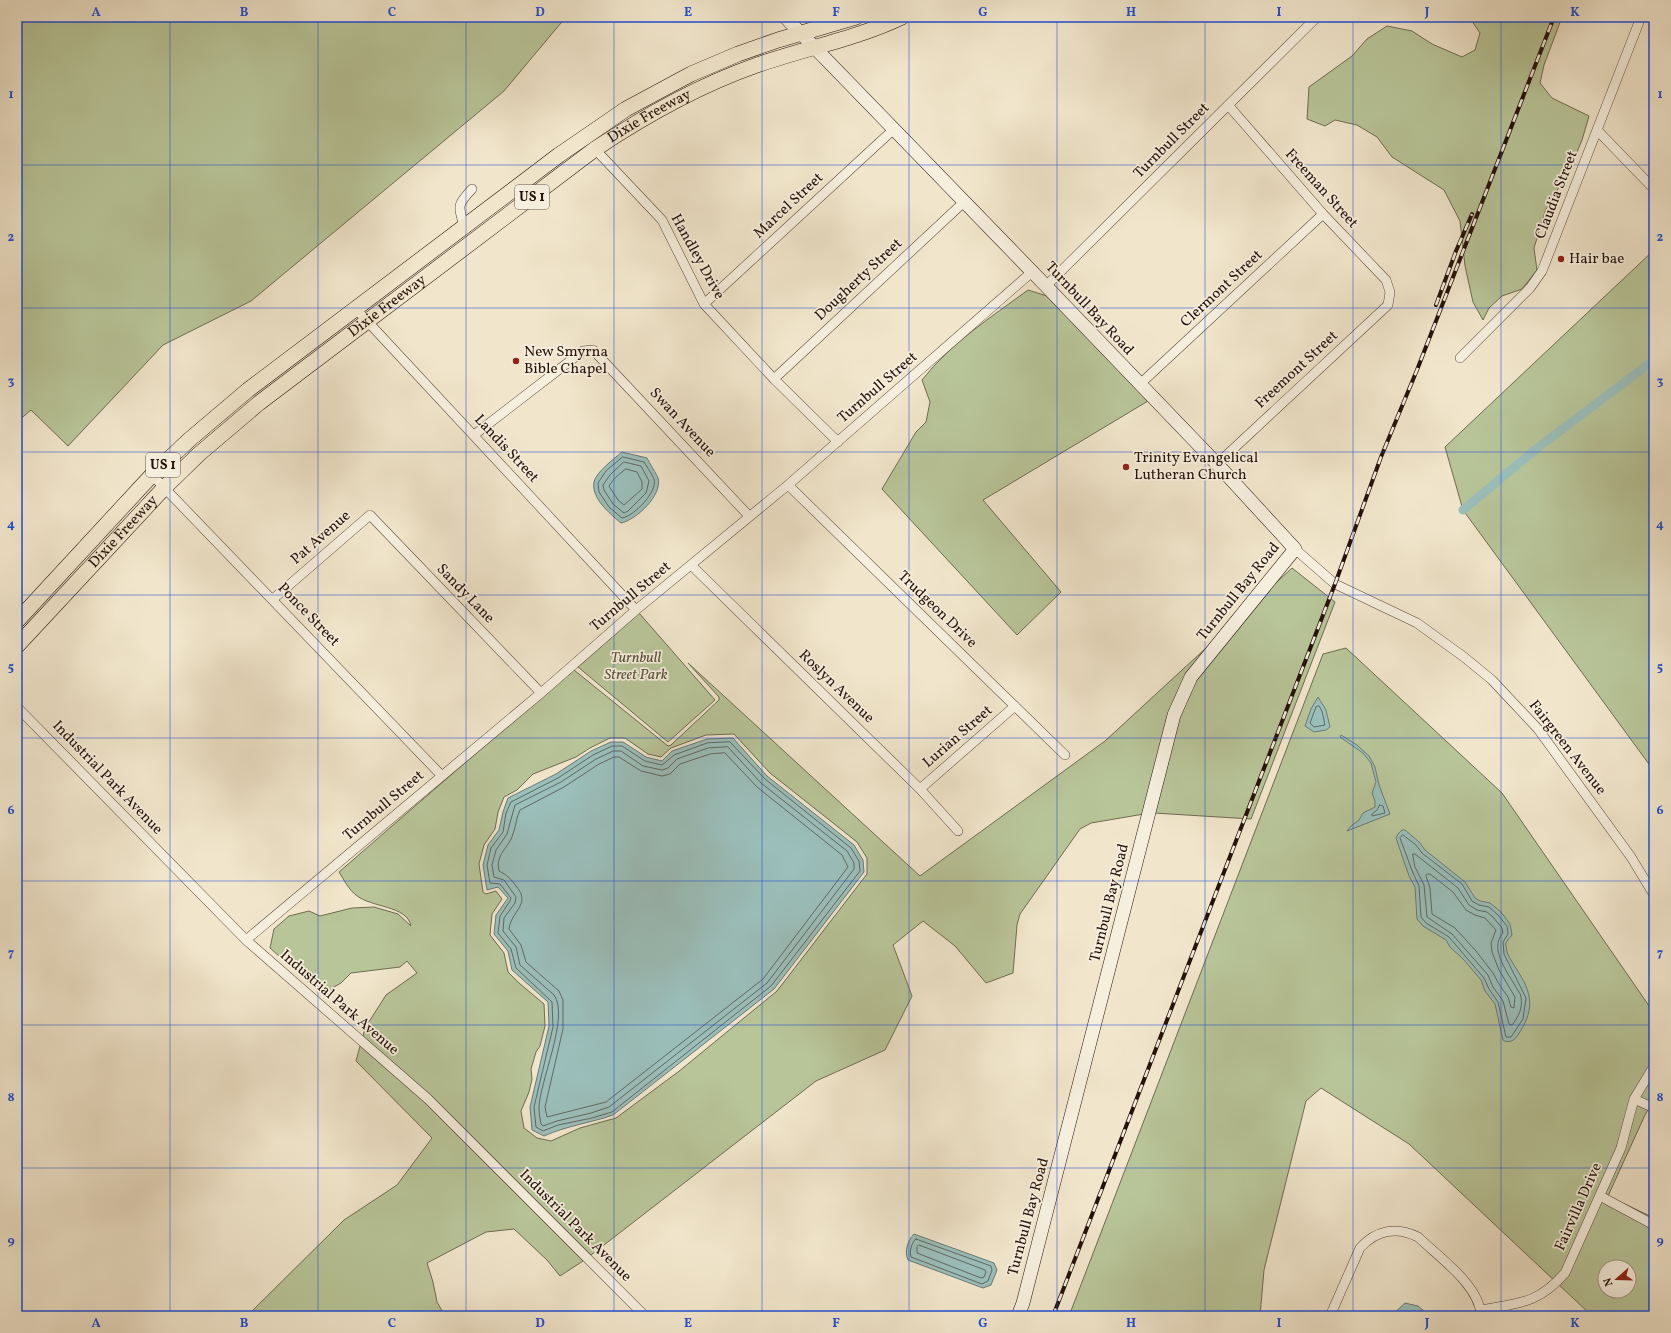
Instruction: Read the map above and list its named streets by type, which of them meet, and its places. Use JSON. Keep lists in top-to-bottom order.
{
  "streets": {
    "main road": ["Dixie Freeway", "US 1"],
    "street": [
      "Turnbull Street",
      "Freeman Street",
      "Claudia Street",
      "Marcel Street",
      "Handley Drive",
      "Dougherty Street",
      "Clermont Street",
      "Turnbull Bay Road",
      "Freemont Street",
      "Swan Avenue",
      "Landis Street",
      "Pat Avenue",
      "Sandy Lane",
      "Trudgeon Drive",
      "Ponce Street",
      "Roslyn Avenue",
      "Lurian Street",
      "Fairgreen Avenue",
      "Industrial Park Avenue",
      "Fairvilla Drive"
    ]
  },
  "crossings": [
    ["Dixie Freeway", "US 1"],
    ["Dixie Freeway", "Handley Drive"],
    ["Dixie Freeway", "Turnbull Bay Road"],
    ["Dixie Freeway", "Landis Street"],
    ["Dixie Freeway", "Ponce Street"],
    ["Turnbull Street", "Freeman Street"],
    ["Turnbull Street", "Handley Drive"],
    ["Turnbull Street", "Turnbull Bay Road"],
    ["Turnbull Street", "Swan Avenue"],
    ["Turnbull Street", "Landis Street"],
    ["Turnbull Street", "Sandy Lane"],
    ["Turnbull Street", "Trudgeon Drive"],
    ["Turnbull Street", "Ponce Street"],
    ["Turnbull Street", "Roslyn Avenue"],
    ["Turnbull Street", "Industrial Park Avenue"],
    ["Freeman Street", "Clermont Street"],
    ["Freeman Street", "Freemont Street"],
    ["US 1", "Turnbull Bay Road"],
    ["Marcel Street", "Handley Drive"],
    ["Marcel Street", "Turnbull Bay Road"],
    ["Handley Drive", "Dougherty Street"],
    ["Dougherty Street", "Turnbull Bay Road"],
    ["Clermont Street", "Turnbull Bay Road"],
    ["Turnbull Bay Road", "Freemont Street"],
    ["Turnbull Bay Road", "Fairgreen Avenue"],
    ["Swan Avenue", "Landis Street"],
    ["Pat Avenue", "Sandy Lane"],
    ["Pat Avenue", "Ponce Street"],
    ["Trudgeon Drive", "Lurian Street"],
    ["Roslyn Avenue", "Lurian Street"]
  ],
  "parks": ["Turnbull Street Park"],
  "places": ["Hair bae", "New Smyrna Bible Chapel", "Trinity Evangelical Lutheran Church"],
  "north": "left",
  "grid": {
    "columns": [
      "A",
      "B",
      "C",
      "D",
      "E",
      "F",
      "G",
      "H",
      "I",
      "J",
      "K"
    ],
    "rows": [
      "1",
      "2",
      "3",
      "4",
      "5",
      "6",
      "7",
      "8",
      "9"
    ]
  }
}
